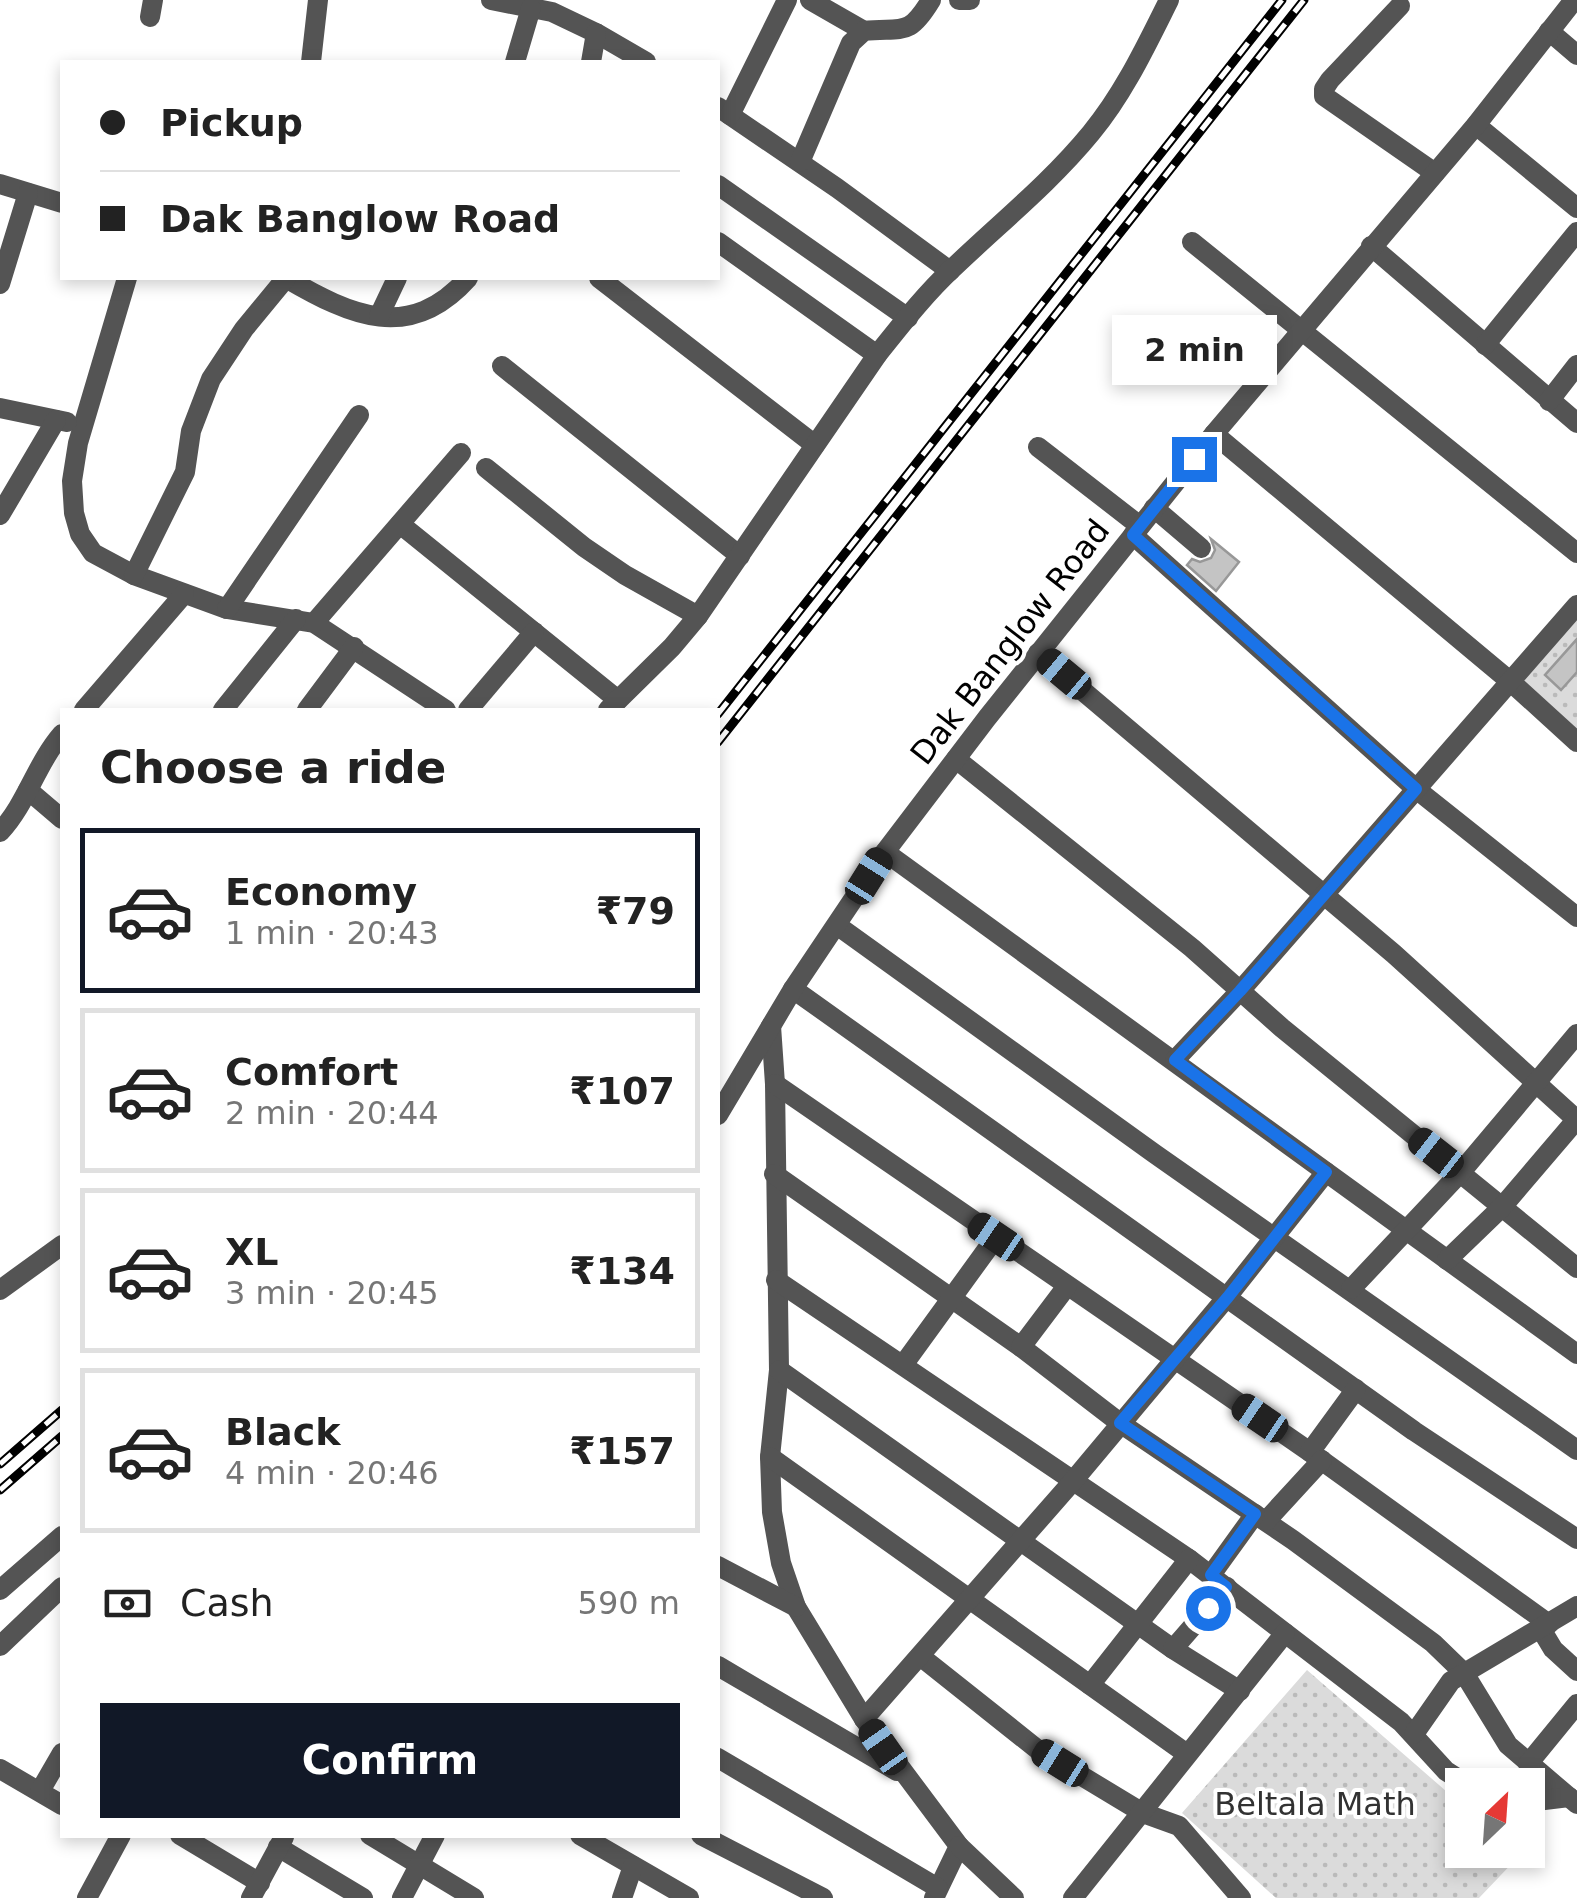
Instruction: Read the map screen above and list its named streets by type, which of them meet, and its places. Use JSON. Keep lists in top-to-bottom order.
{
  "streets": {
    "street": ["Dak Banglow Road"]
  },
  "parks": ["Beltala Math"],
  "north": "top right",
  "page": {
    "banner": ["Pickup", "Dak Banglow Road"],
    "bubble": "2 min",
    "heading": "Choose a ride",
    "list": [
      {
        "name": "Economy",
        "note": "1 min · 20:43",
        "value": "₹79"
      },
      {
        "name": "Comfort",
        "note": "2 min · 20:44",
        "value": "₹107"
      },
      {
        "name": "XL",
        "note": "3 min · 20:45",
        "value": "₹134"
      },
      {
        "name": "Black",
        "note": "4 min · 20:46",
        "value": "₹157"
      }
    ],
    "pay": ["Cash", "590 m"],
    "buttons": "Confirm"
  }
}
